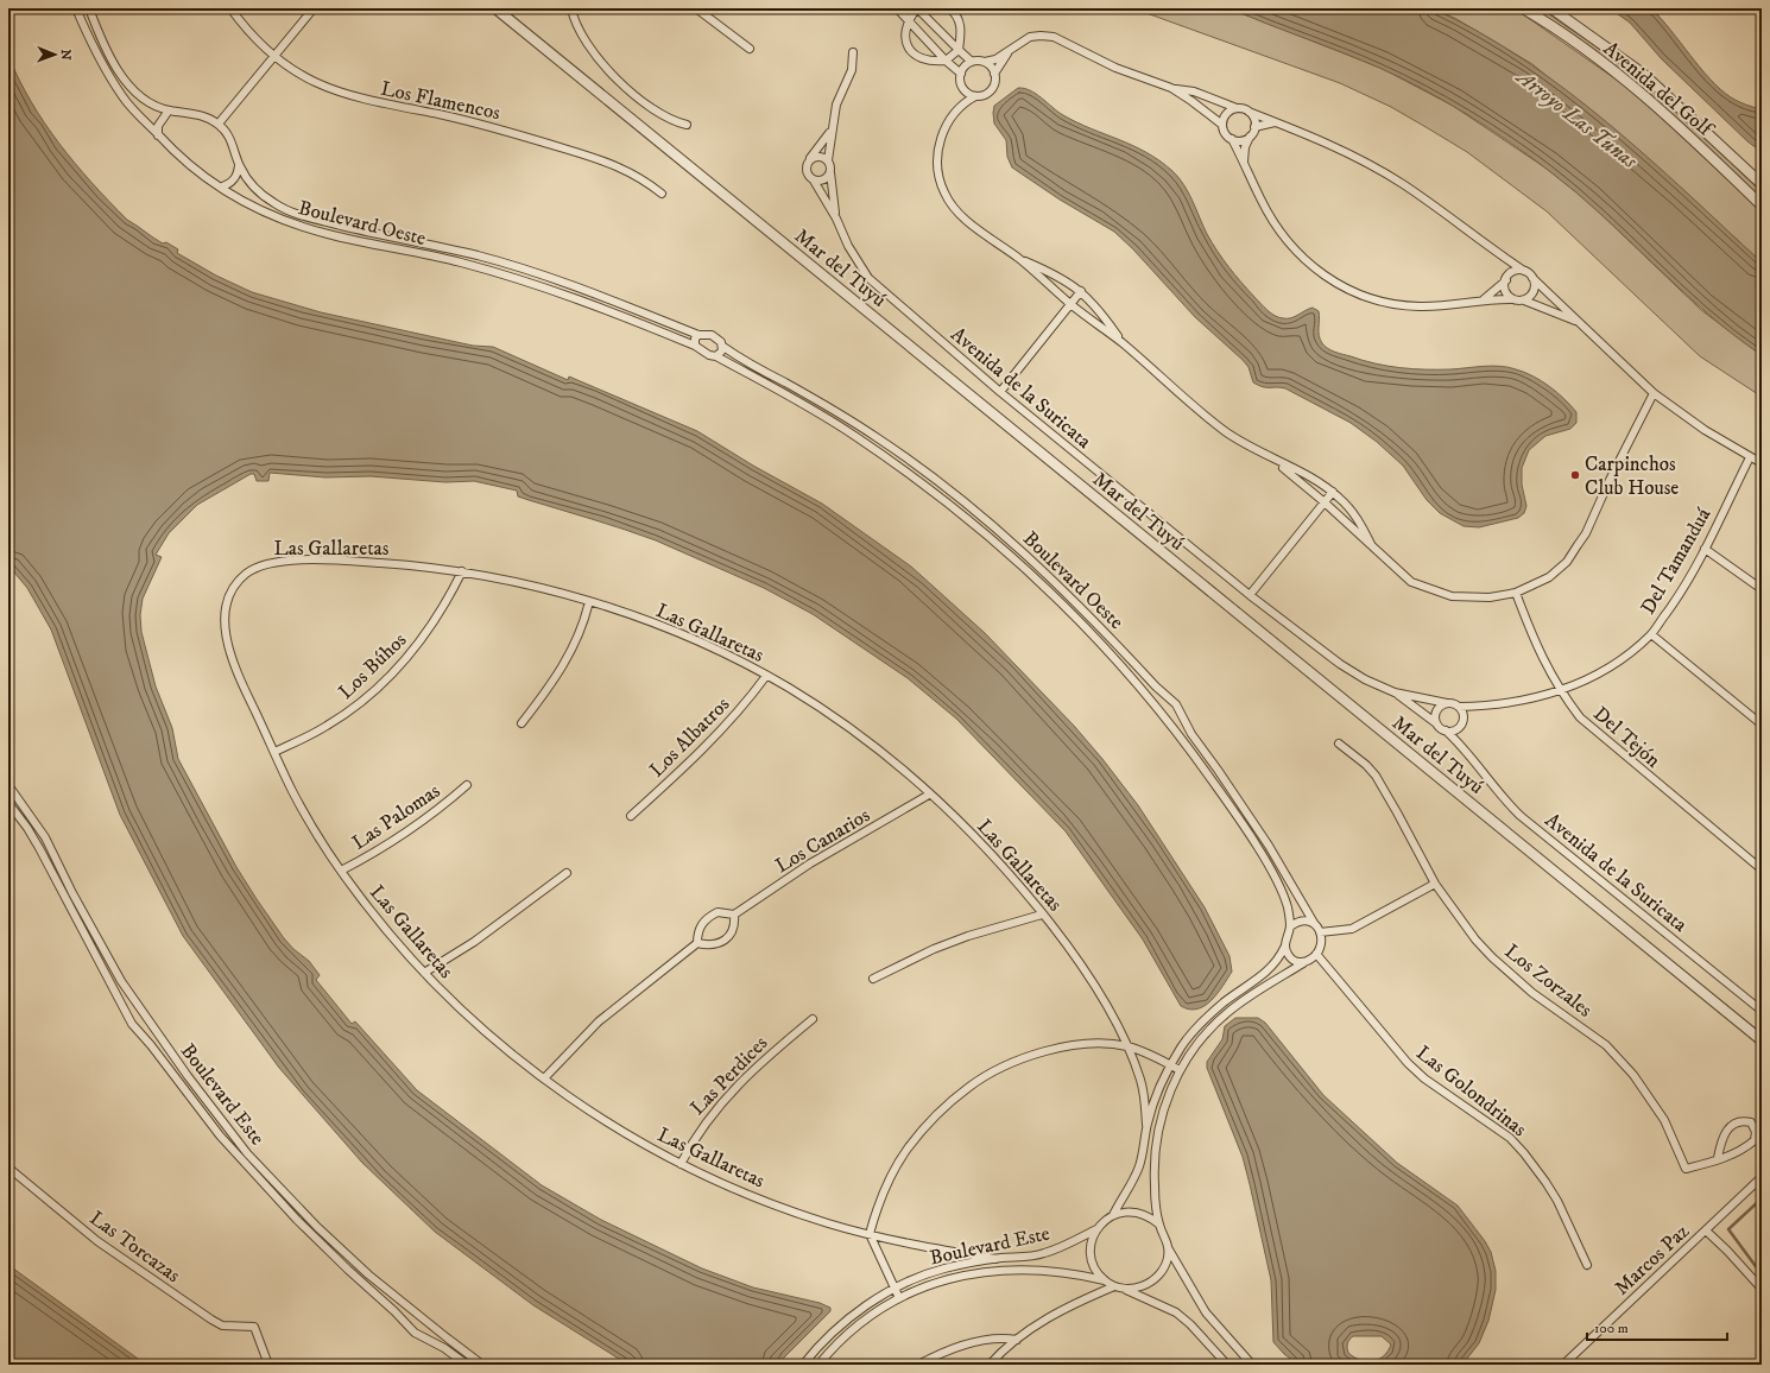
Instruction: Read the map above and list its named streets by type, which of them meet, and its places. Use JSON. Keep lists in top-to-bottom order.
{
  "streets": {
    "street": [
      "Avenida del Golf",
      "Los Flamencos",
      "Boulevard Oeste",
      "Mar del Tuyú",
      "Avenida de la Suricata",
      "Las Gallaretas",
      "Del Tamanduá",
      "Los Búhos",
      "Los Albatros",
      "Del Tejón",
      "Las Palomas",
      "Los Canarios",
      "Los Zorzales",
      "Las Perdices",
      "Las Golondrinas",
      "Boulevard Este",
      "Las Torcazas",
      "Marcos Paz"
    ]
  },
  "crossings": [
    ["Boulevard Oeste", "Las Golondrinas"],
    ["Avenida de la Suricata", "Del Tamanduá"],
    ["Las Gallaretas", "Los Búhos"],
    ["Las Gallaretas", "Los Albatros"],
    ["Las Gallaretas", "Las Palomas"],
    ["Las Gallaretas", "Los Canarios"],
    ["Las Gallaretas", "Las Perdices"],
    ["Las Gallaretas", "Boulevard Este"],
    ["Del Tamanduá", "Del Tejón"]
  ],
  "water": ["Arroyo Las Tunas"],
  "places": ["Carpinchos Club House"],
  "scale_bar": "100 m",
  "north": "right"
}
